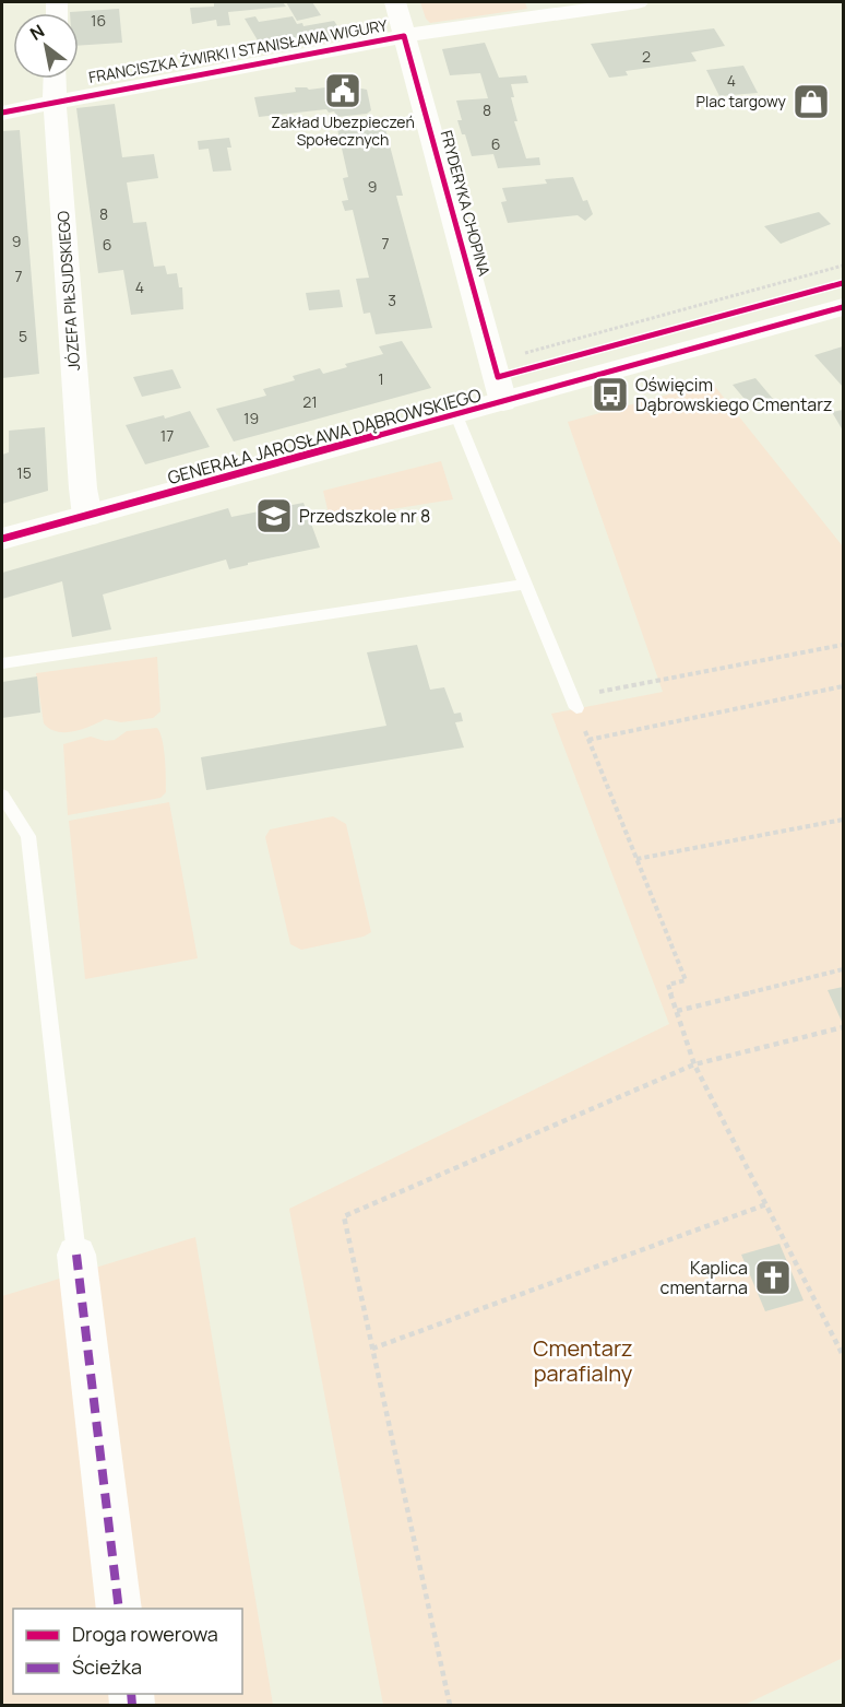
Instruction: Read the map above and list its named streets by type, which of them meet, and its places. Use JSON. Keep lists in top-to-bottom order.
{
  "streets": {
    "street": [
      "FRANCISZKA ŻWIRKI I STANISŁAWA WIGURY",
      "FRYDERYKA CHOPINA",
      "JÓZEFA PIŁSUDSKIEGO",
      "GENERAŁA JAROSŁAWA DĄBROWSKIEGO"
    ]
  },
  "crossings": [
    ["FRANCISZKA ŻWIRKI I STANISŁAWA WIGURY", "FRYDERYKA CHOPINA"],
    ["FRANCISZKA ŻWIRKI I STANISŁAWA WIGURY", "JÓZEFA PIŁSUDSKIEGO"],
    ["FRYDERYKA CHOPINA", "GENERAŁA JAROSŁAWA DĄBROWSKIEGO"],
    ["JÓZEFA PIŁSUDSKIEGO", "GENERAŁA JAROSŁAWA DĄBROWSKIEGO"]
  ],
  "parks": ["Cmentarz parafialny"],
  "places": {
    "public building": ["Zakład Ubezpieczeń Społecznych"],
    "shop": ["Plac targowy"],
    "bus stop": ["Oświęcim Dąbrowskiego Cmentarz"],
    "school or university": ["Przedszkole nr 8"],
    "church": ["Kaplica cmentarna"]
  },
  "house_numbers": [
    "16",
    "2",
    "4",
    "8",
    "6",
    "9",
    "8",
    "9",
    "7",
    "6",
    "7",
    "4",
    "3",
    "5",
    "1",
    "21",
    "19",
    "17",
    "15"
  ],
  "legend": ["Droga rowerowa", "Ścieżka"],
  "north": "top left"
}
